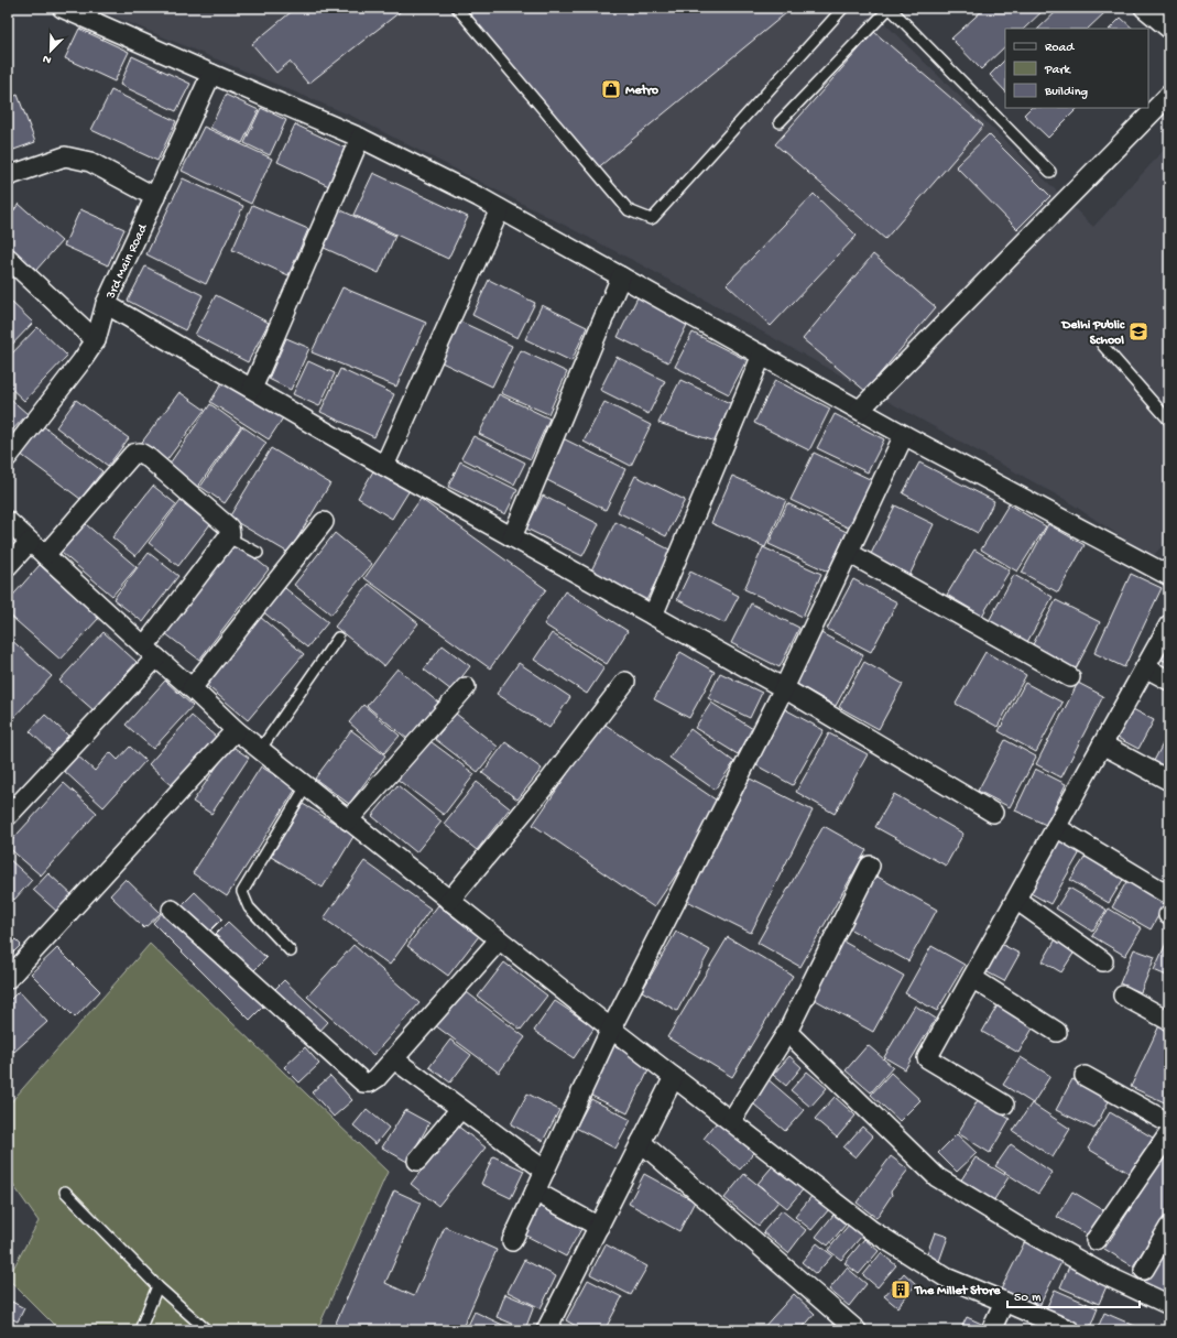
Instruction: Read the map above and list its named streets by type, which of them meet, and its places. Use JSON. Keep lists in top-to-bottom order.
{
  "streets": {
    "street": ["3rd Main Road"]
  },
  "places": {
    "shop": ["Metro"],
    "school or university": ["Delhi Public School"],
    "building": ["The Millet Store"]
  },
  "legend": ["Road", "Park", "Building"],
  "scale_bar": "50 m",
  "north": "bottom left"
}
